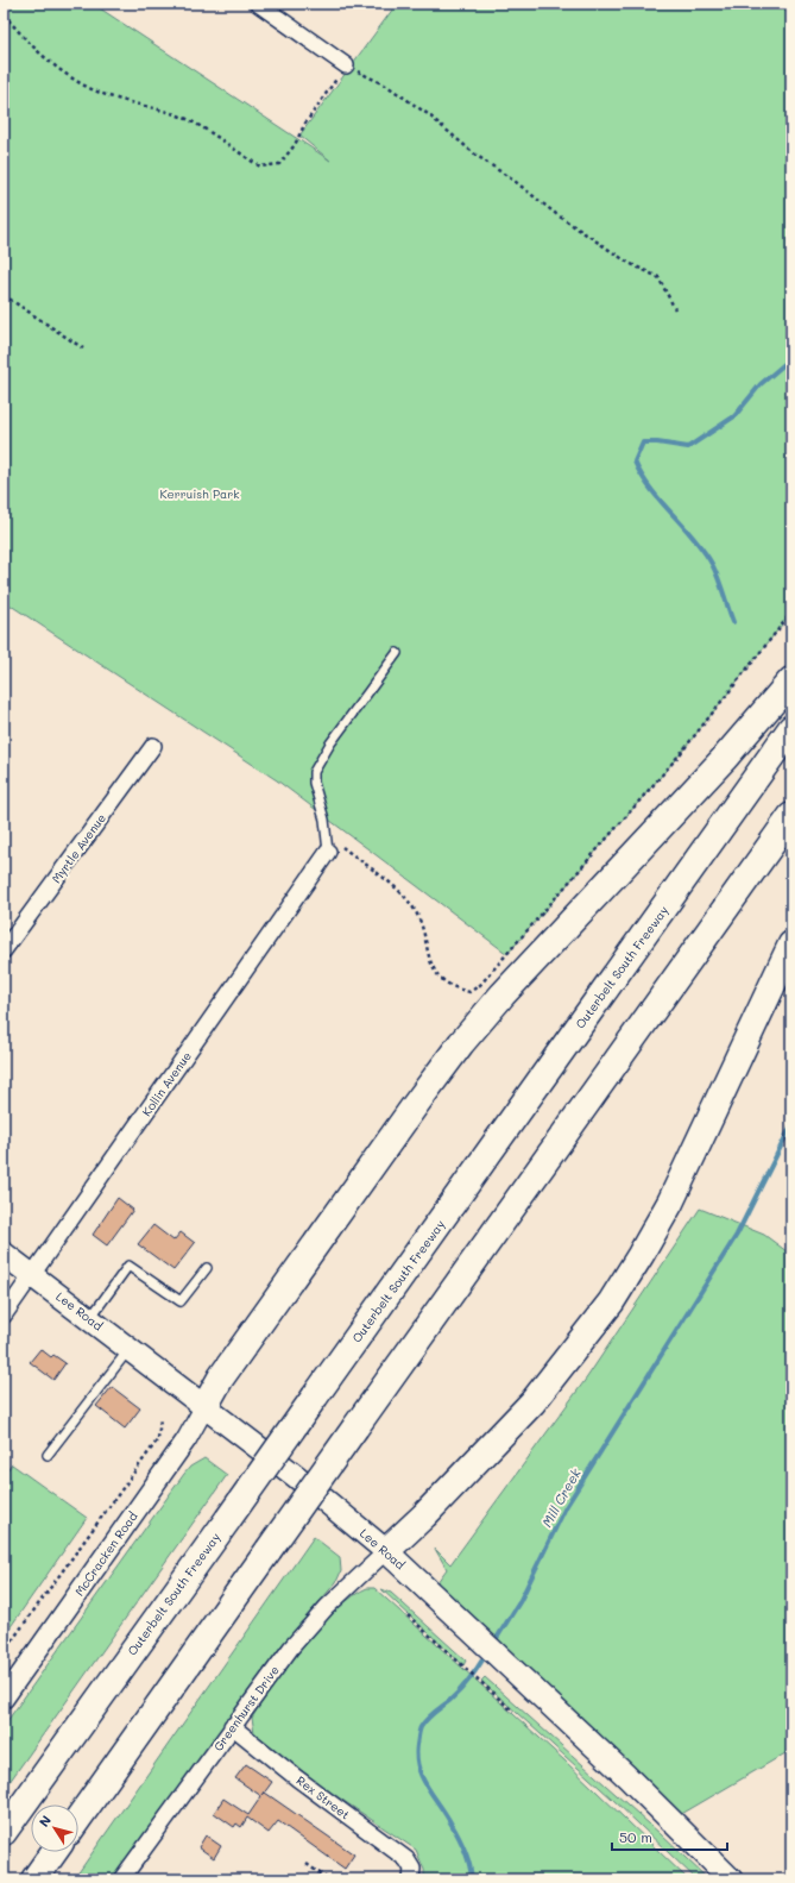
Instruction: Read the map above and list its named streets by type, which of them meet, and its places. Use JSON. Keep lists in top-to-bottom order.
{
  "streets": {
    "highway": ["Outerbelt South Freeway"],
    "main road": ["Lee Road"],
    "street": [
      "Myrtle Avenue",
      "Kollin Avenue",
      "McCracken Road",
      "Greenhurst Drive",
      "Rex Street"
    ]
  },
  "crossings": [
    ["Kollin Avenue", "Lee Road"],
    ["Lee Road", "McCracken Road"],
    ["Lee Road", "Greenhurst Drive"],
    ["Greenhurst Drive", "Rex Street"]
  ],
  "water": ["Mill Creek"],
  "parks": ["Kerruish Park"],
  "scale_bar": "50 m",
  "north": "top left"
}
